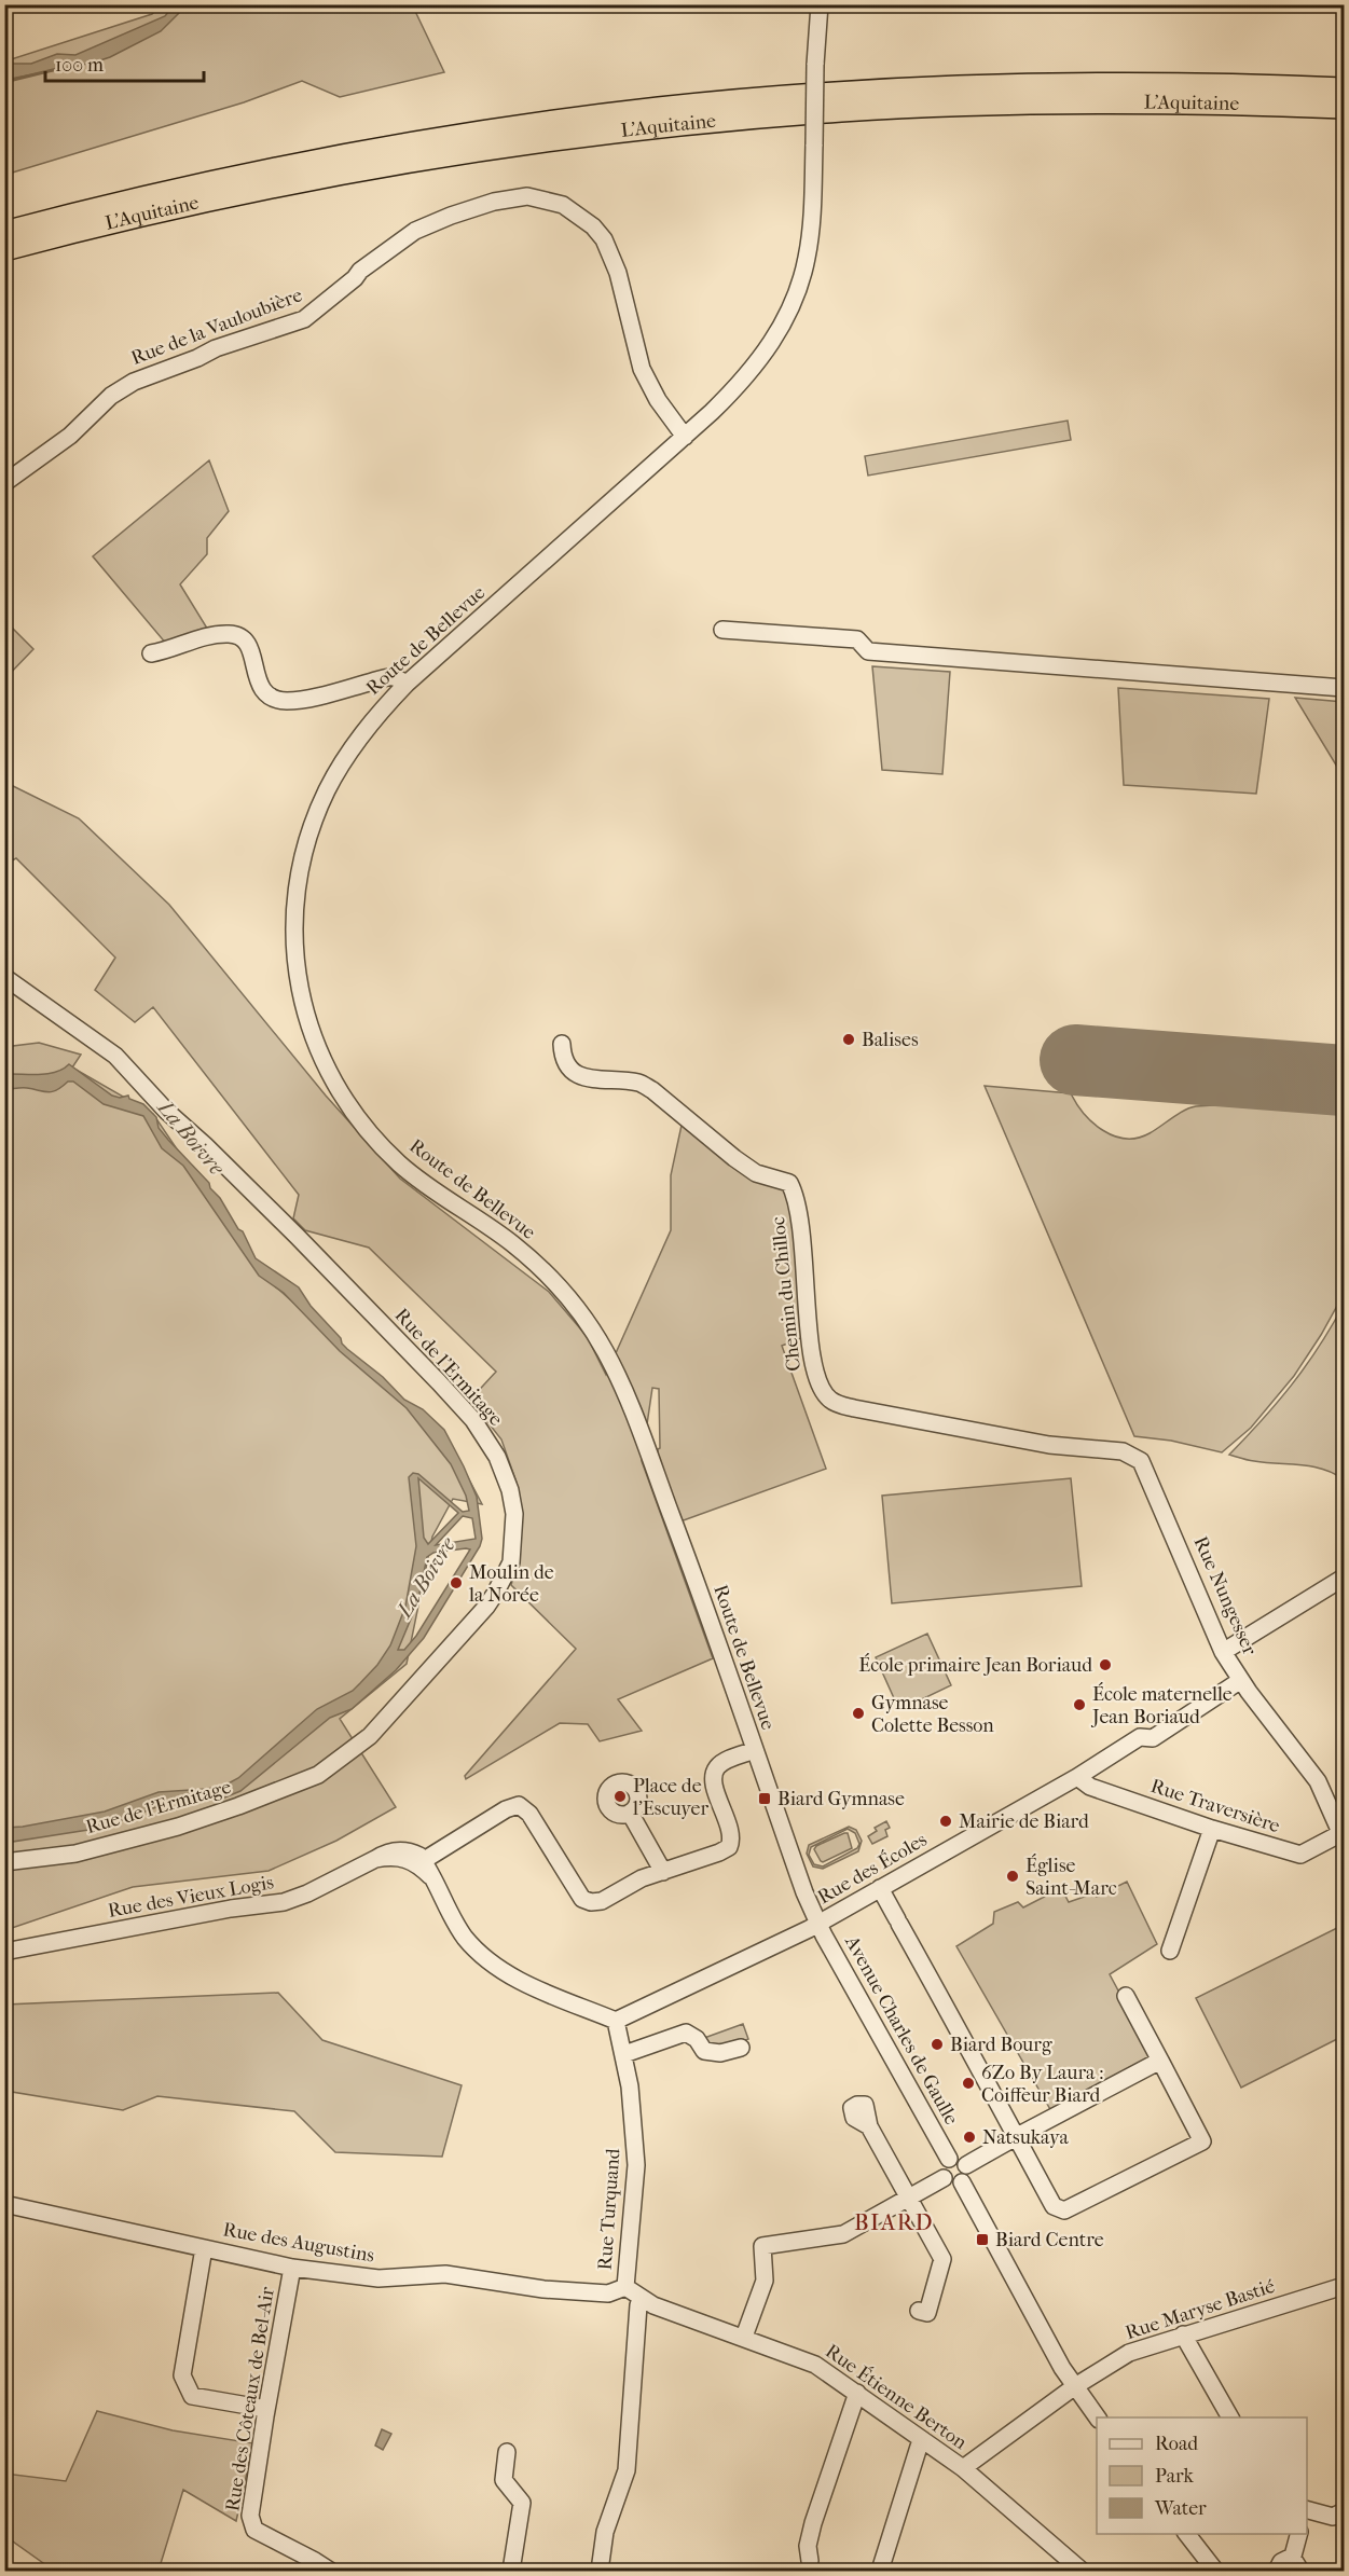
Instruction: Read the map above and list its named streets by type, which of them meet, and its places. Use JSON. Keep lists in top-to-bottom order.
{
  "streets": {
    "highway": ["L'Aquitaine"],
    "street": [
      "Rue de la Vauloubière",
      "Route de Bellevue",
      "Chemin du Chilloc",
      "Rue de l’Ermitage",
      "Rue Nungesser",
      "Rue Traversière",
      "Rue des Écoles",
      "Rue des Vieux Logis",
      "Avenue Charles de Gaulle",
      "Rue Turquand",
      "Rue des Augustins",
      "Rue Maryse Bastié",
      "Rue Étienne Berton",
      "Rue des Côteaux de Bel-Air"
    ]
  },
  "crossings": [
    ["Rue de la Vauloubière", "Route de Bellevue"],
    ["Route de Bellevue", "Rue des Écoles"],
    ["Route de Bellevue", "Avenue Charles de Gaulle"],
    ["Chemin du Chilloc", "Rue Nungesser"],
    ["Rue Nungesser", "Rue Traversière"],
    ["Rue Nungesser", "Rue des Écoles"],
    ["Rue Traversière", "Rue des Écoles"],
    ["Rue des Écoles", "Avenue Charles de Gaulle"],
    ["Rue des Écoles", "Rue Turquand"],
    ["Rue Turquand", "Rue des Augustins"],
    ["Rue Turquand", "Rue Étienne Berton"],
    ["Rue des Augustins", "Rue Étienne Berton"],
    ["Rue des Augustins", "Rue des Côteaux de Bel-Air"],
    ["Rue Maryse Bastié", "Rue Étienne Berton"]
  ],
  "districts": ["BIARD"],
  "water": ["La Boivre"],
  "places": {
    "other": [
      "Balises",
      "Moulin de la Norée",
      "École primaire Jean Boriaud",
      "École maternelle Jean Boriaud",
      "Gymnase Colette Besson",
      "Place de l’Escuyer",
      "Mairie de Biard",
      "Église Saint-Marc",
      "Biard Bourg",
      "6Zo By Laura : Coiffeur Biard",
      "Natsukaya"
    ],
    "transit": ["Biard Gymnase", "Biard Centre"]
  },
  "legend": ["Road", "Park", "Water"],
  "scale_bar": "100 m"
}
